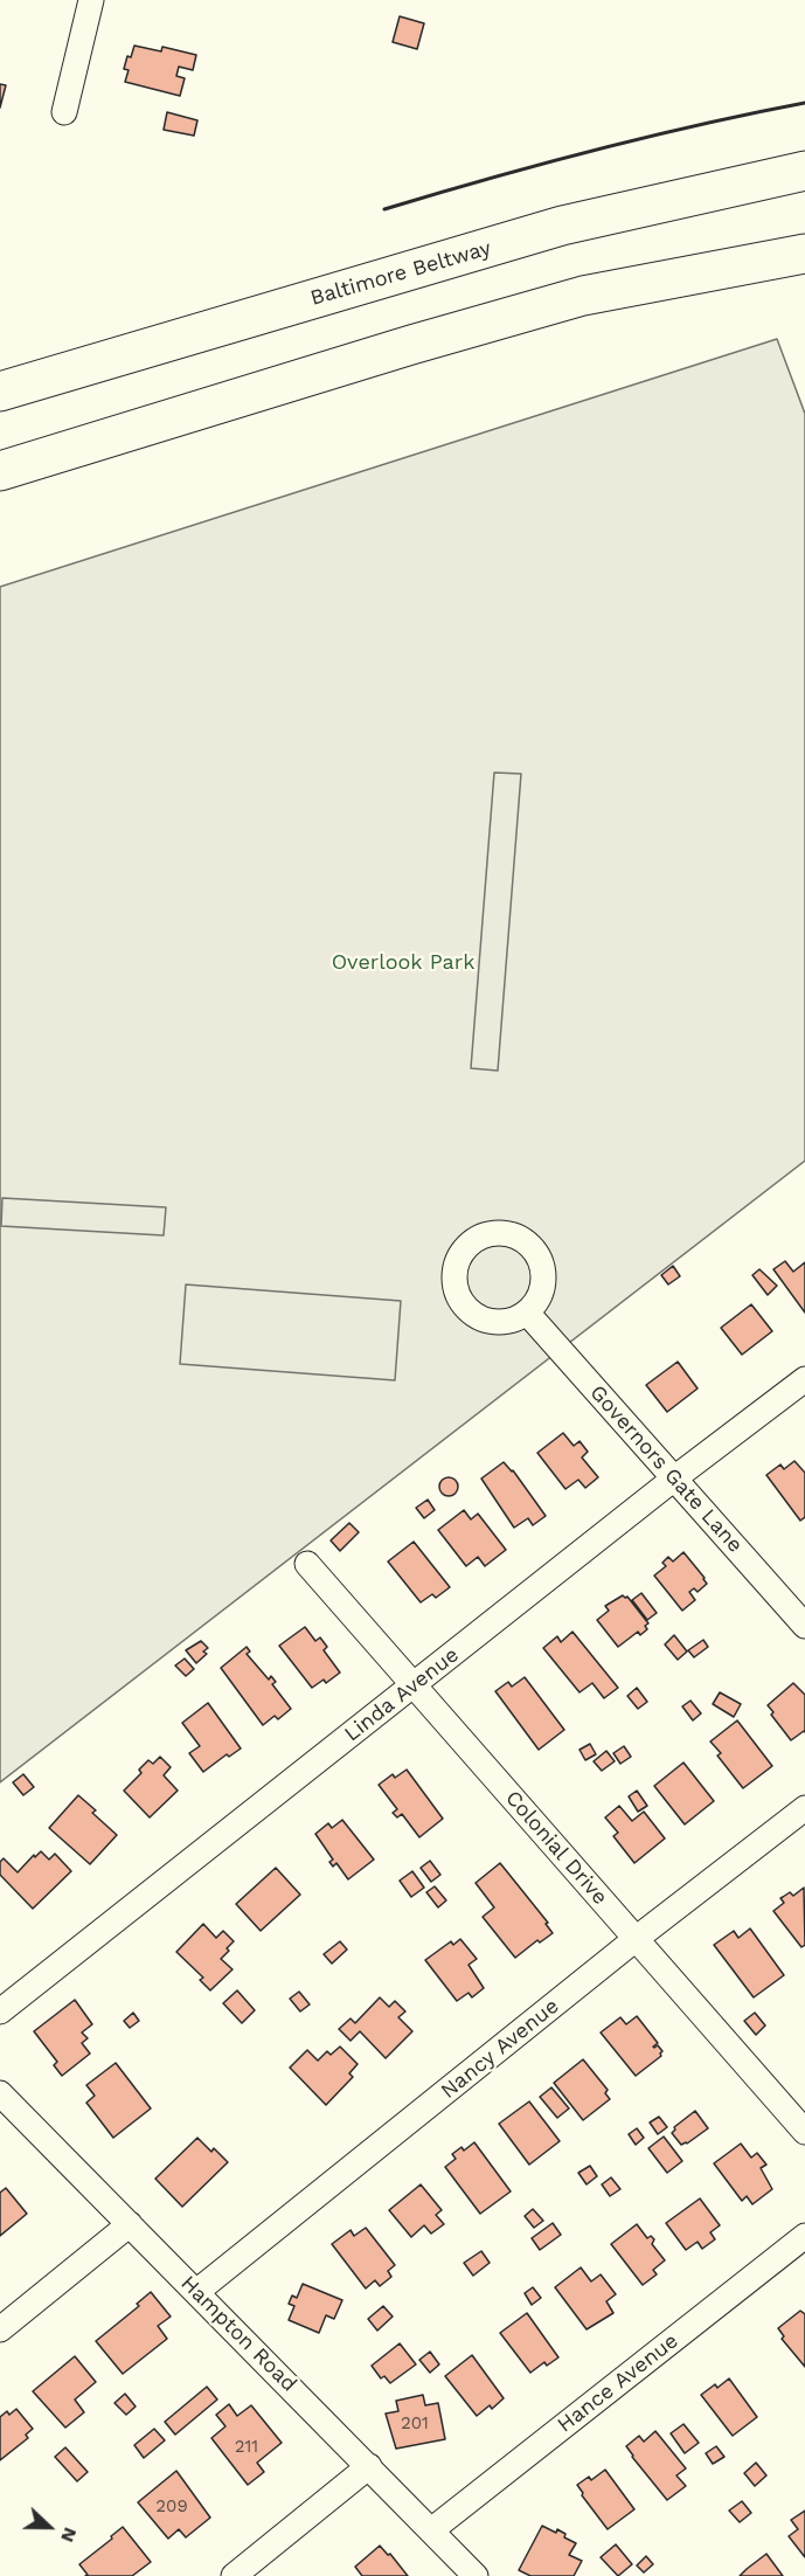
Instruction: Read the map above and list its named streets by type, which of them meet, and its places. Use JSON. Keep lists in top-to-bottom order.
{
  "streets": {
    "highway": ["Baltimore Beltway"],
    "street": [
      "Governors Gate Lane",
      "Linda Avenue",
      "Colonial Drive",
      "Nancy Avenue",
      "Hampton Road",
      "Hance Avenue"
    ]
  },
  "crossings": [
    ["Governors Gate Lane", "Linda Avenue"],
    ["Linda Avenue", "Colonial Drive"],
    ["Colonial Drive", "Nancy Avenue"],
    ["Nancy Avenue", "Hampton Road"],
    ["Hampton Road", "Hance Avenue"]
  ],
  "parks": ["Overlook Park"],
  "house_numbers": ["201", "211", "209"],
  "north": "right"
}
